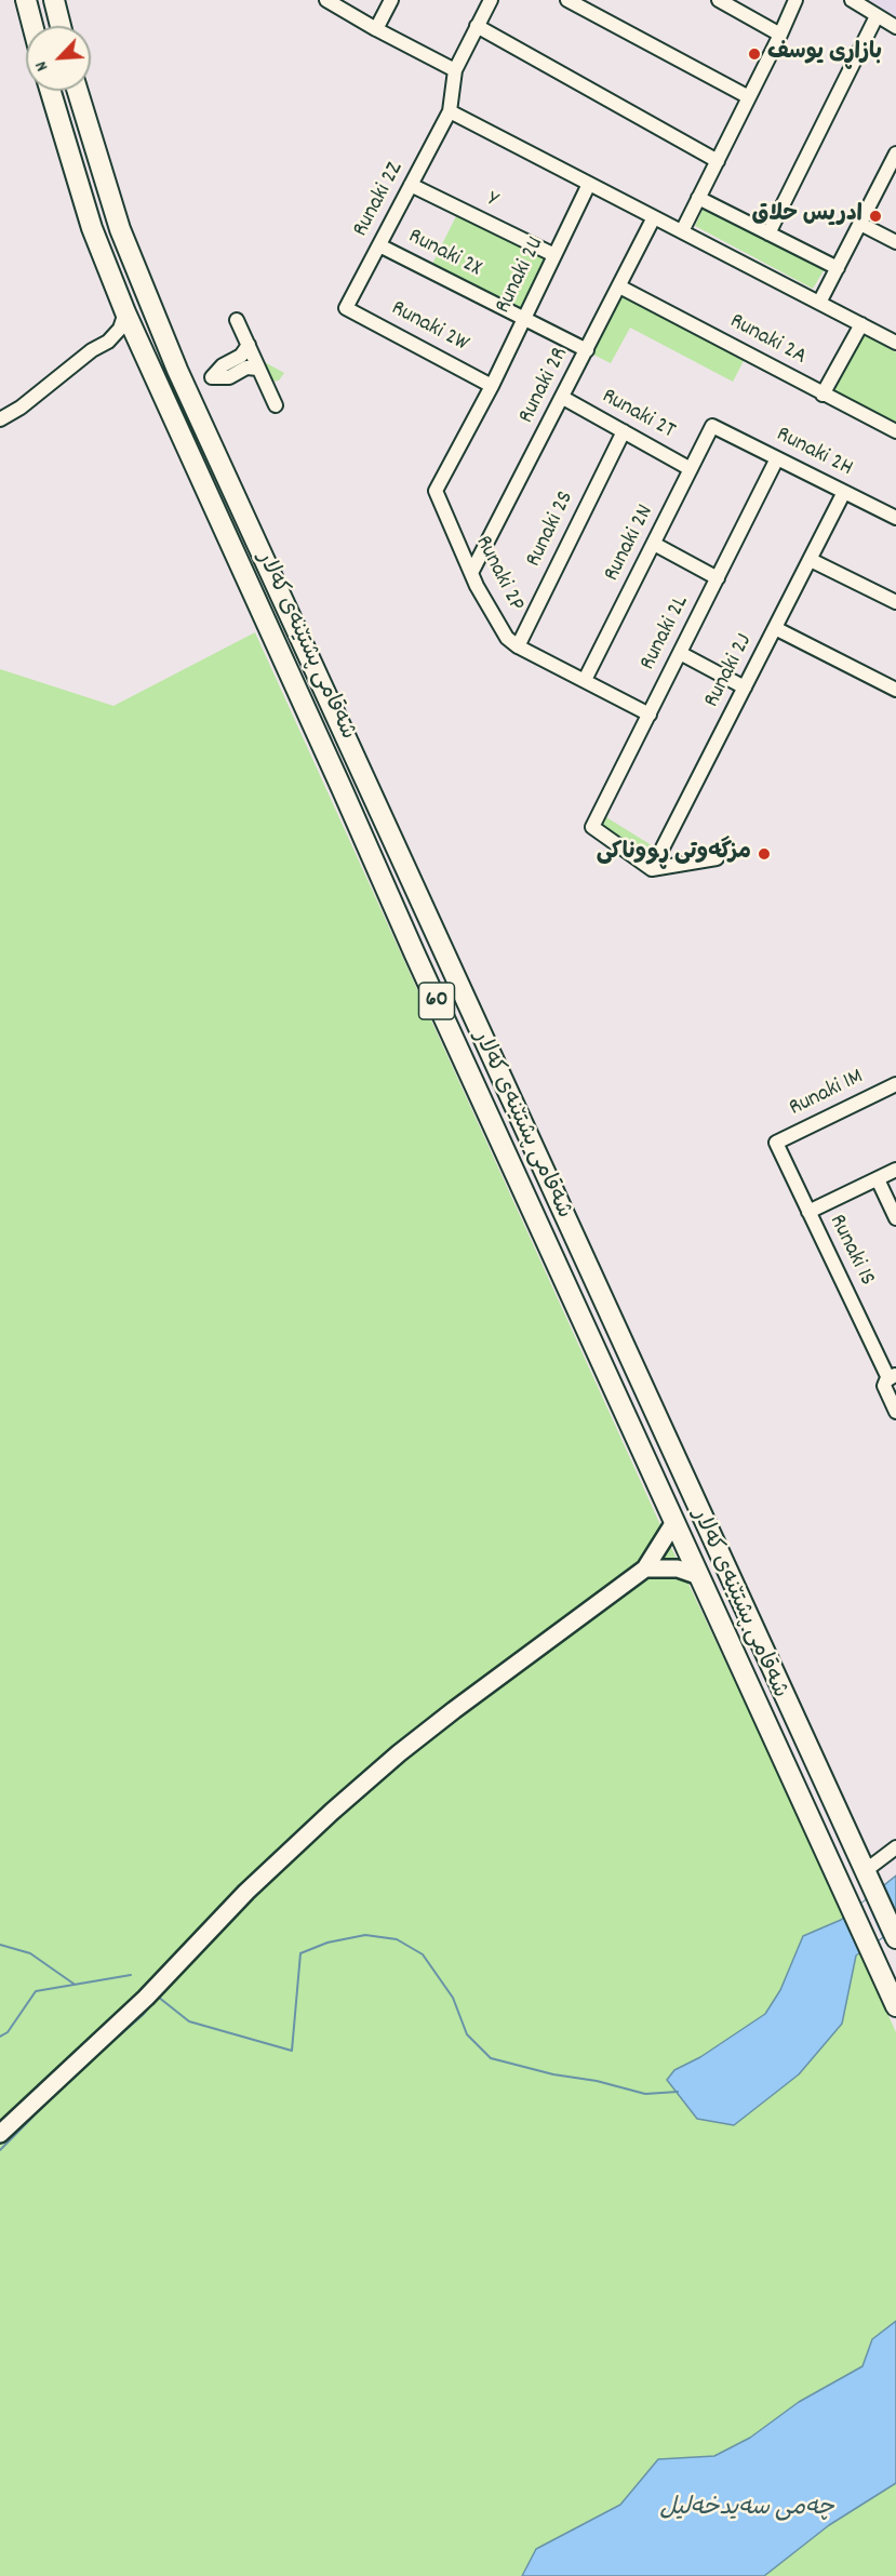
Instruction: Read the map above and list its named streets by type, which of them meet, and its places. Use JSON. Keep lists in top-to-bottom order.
{
  "streets": {
    "highway": ["شەقامی پشتێنەی کەلار", "60"],
    "street": [
      "Runaki 2Z",
      "Y",
      "Runaki 2X",
      "Runaki 2U",
      "Runaki 2W",
      "Runaki 2A",
      "Runaki 2R",
      "Runaki 2T",
      "Runaki 2H",
      "Runaki 2S",
      "Runaki 2N",
      "Runaki 2P",
      "Runaki 2L",
      "Runaki 2J",
      "Runaki 1M",
      "Runaki 1S"
    ]
  },
  "crossings": [
    ["Runaki 2Z", "Y"],
    ["Runaki 2Z", "Runaki 2X"],
    ["Runaki 2Z", "Runaki 2W"],
    ["Y", "Runaki 2U"],
    ["Runaki 2X", "Runaki 2U"],
    ["Runaki 2X", "Runaki 2R"],
    ["Runaki 2U", "Runaki 2W"],
    ["Runaki 2U", "Runaki 2P"],
    ["Runaki 2W", "Runaki 2P"],
    ["Runaki 2A", "Runaki 2R"],
    ["Runaki 2R", "Runaki 2T"],
    ["Runaki 2R", "Runaki 2P"],
    ["Runaki 2T", "Runaki 2S"],
    ["Runaki 2T", "Runaki 2N"],
    ["Runaki 2H", "Runaki 2N"],
    ["Runaki 2H", "Runaki 2L"],
    ["Runaki 2H", "Runaki 2J"],
    ["Runaki 2S", "Runaki 2P"],
    ["Runaki 2N", "Runaki 2P"],
    ["Runaki 2P", "Runaki 2L"],
    ["Runaki 2L", "Runaki 2J"],
    ["Runaki 1M", "Runaki 1S"]
  ],
  "water": ["چەمی سەیدخەلیل"],
  "places": ["بازاڕی یوسف", "ادريس حلاق", "مزگەوتی ڕووناکی"],
  "north": "bottom left"
}
